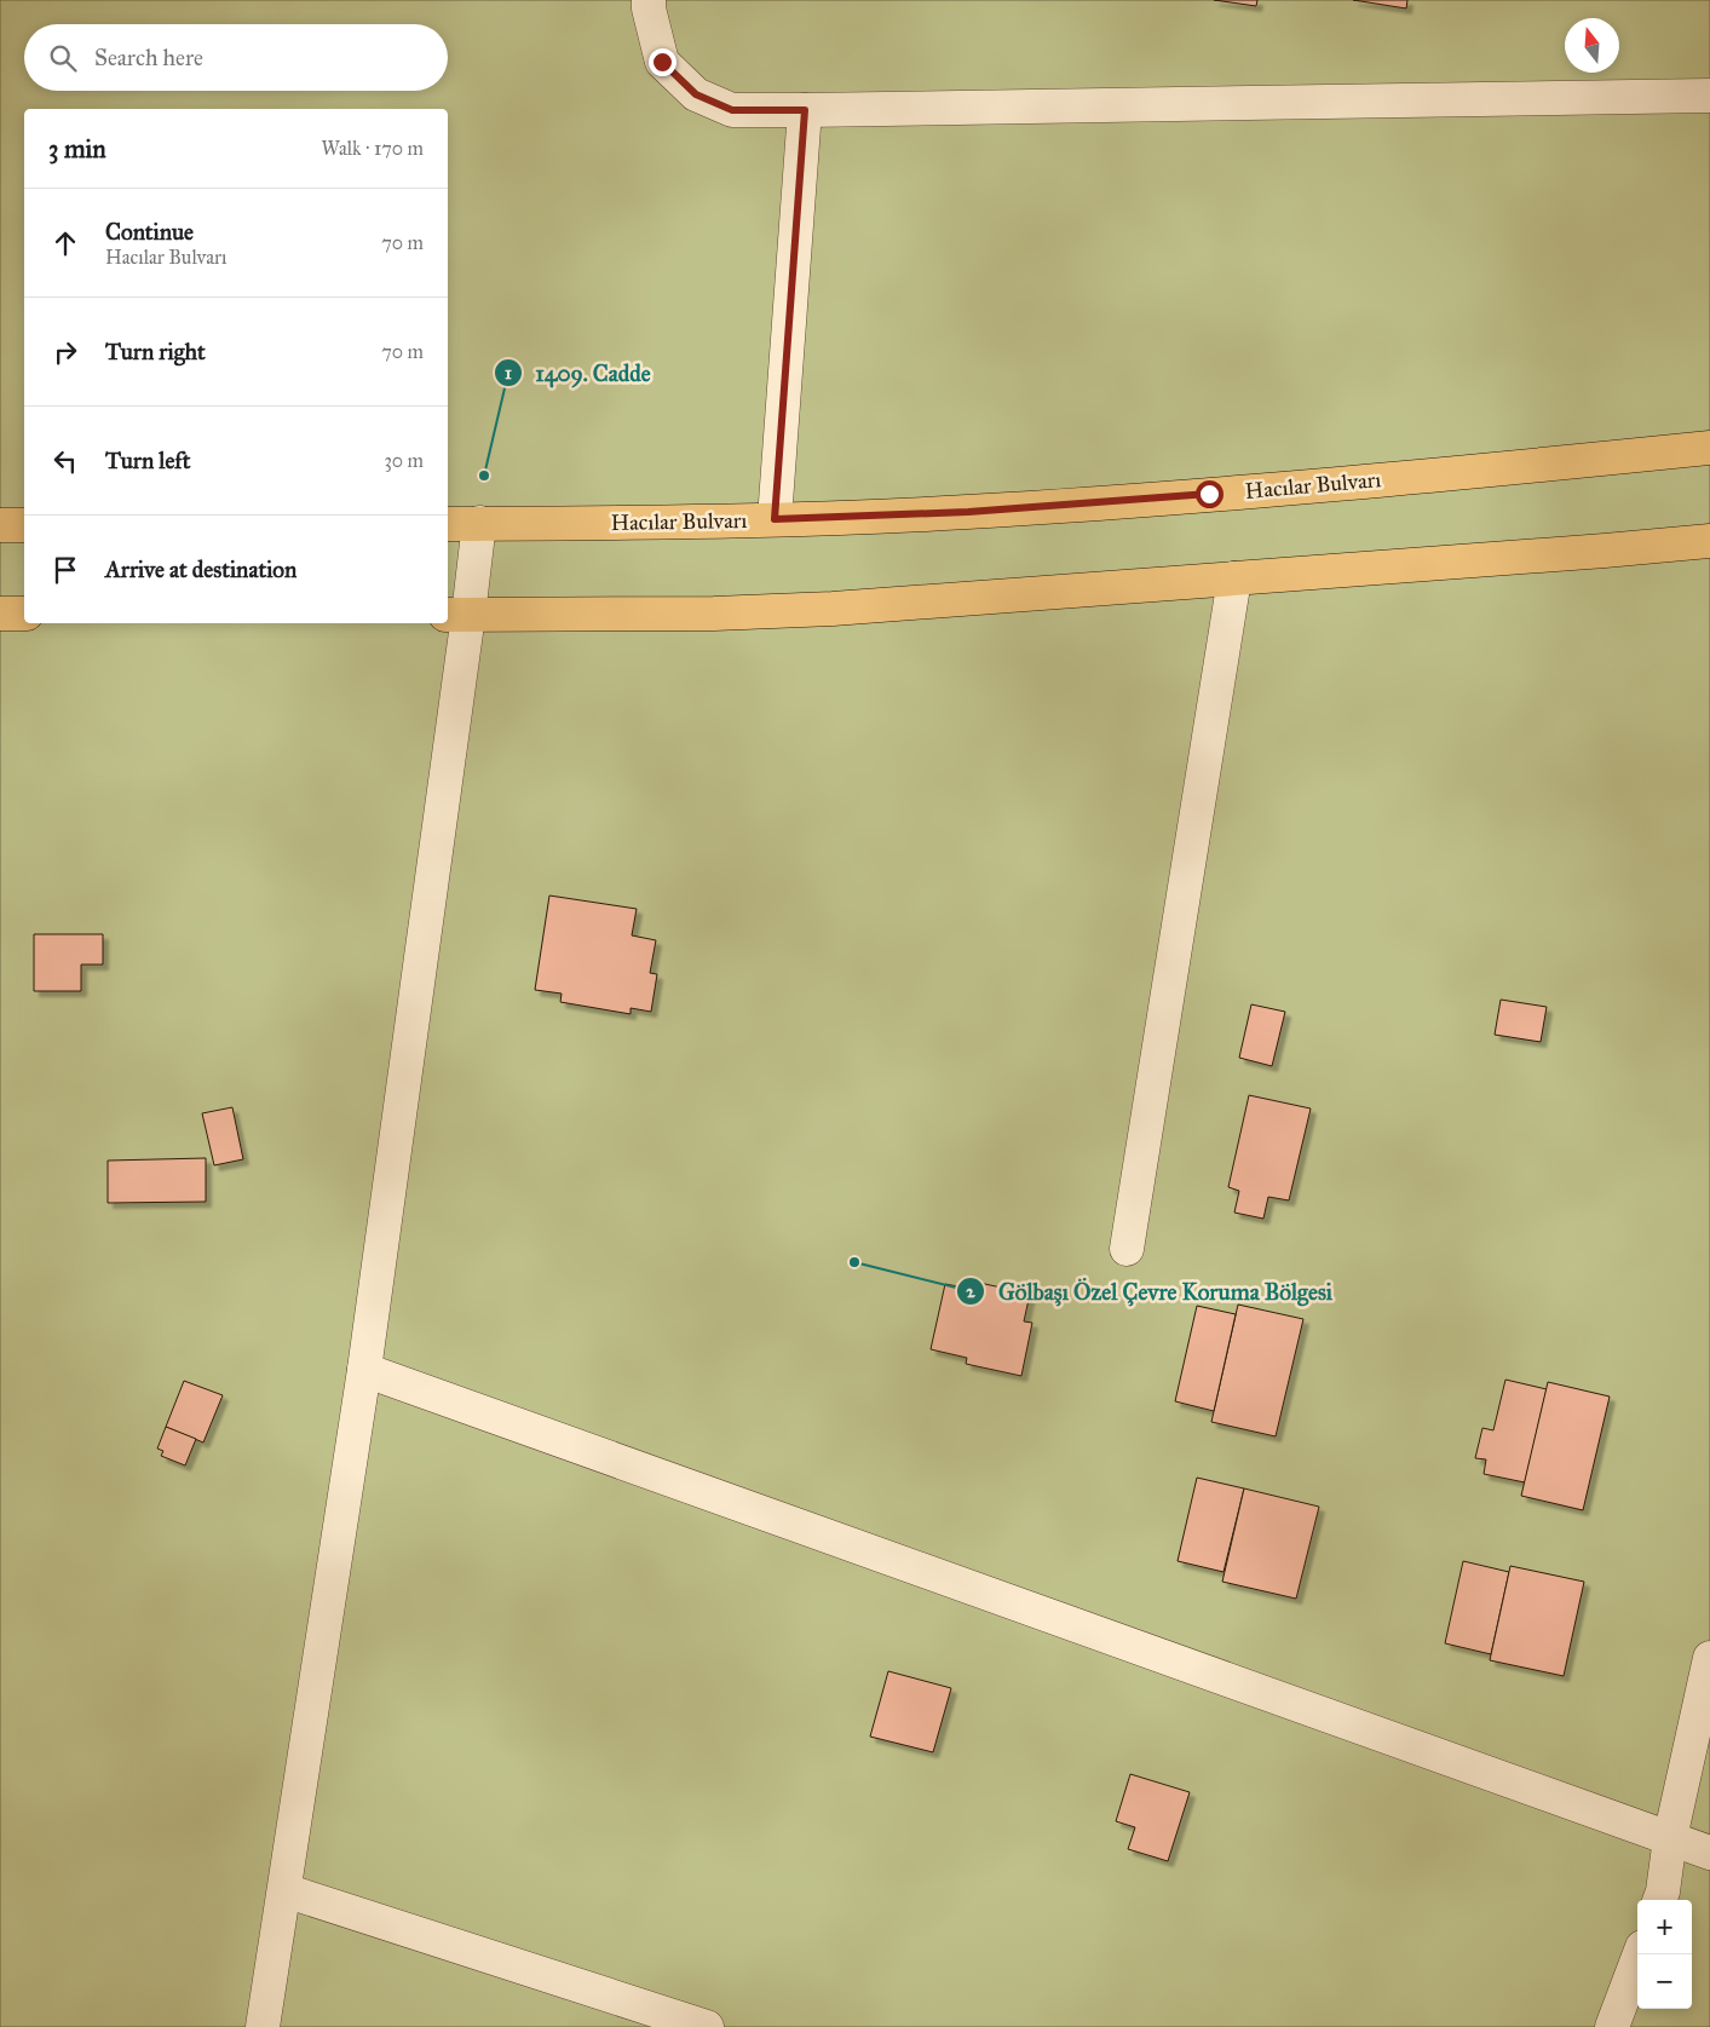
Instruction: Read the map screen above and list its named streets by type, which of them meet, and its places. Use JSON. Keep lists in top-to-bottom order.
{
  "streets": {
    "main road": ["Hacılar Bulvarı"]
  },
  "places": ["1409. Cadde", "Gölbaşı Özel Çevre Koruma Bölgesi"],
  "north": "top",
  "page": {
    "search": "Search here",
    "heading": ["3 min", "Walk · 170 m"],
    "list": [
      ["Continue", "Hacılar Bulvarı", "70 m"],
      ["Turn right", "70 m"],
      ["Turn left", "30 m"],
      "Arrive at destination"
    ],
    "map_buttons": ["+", "−"]
  }
}
